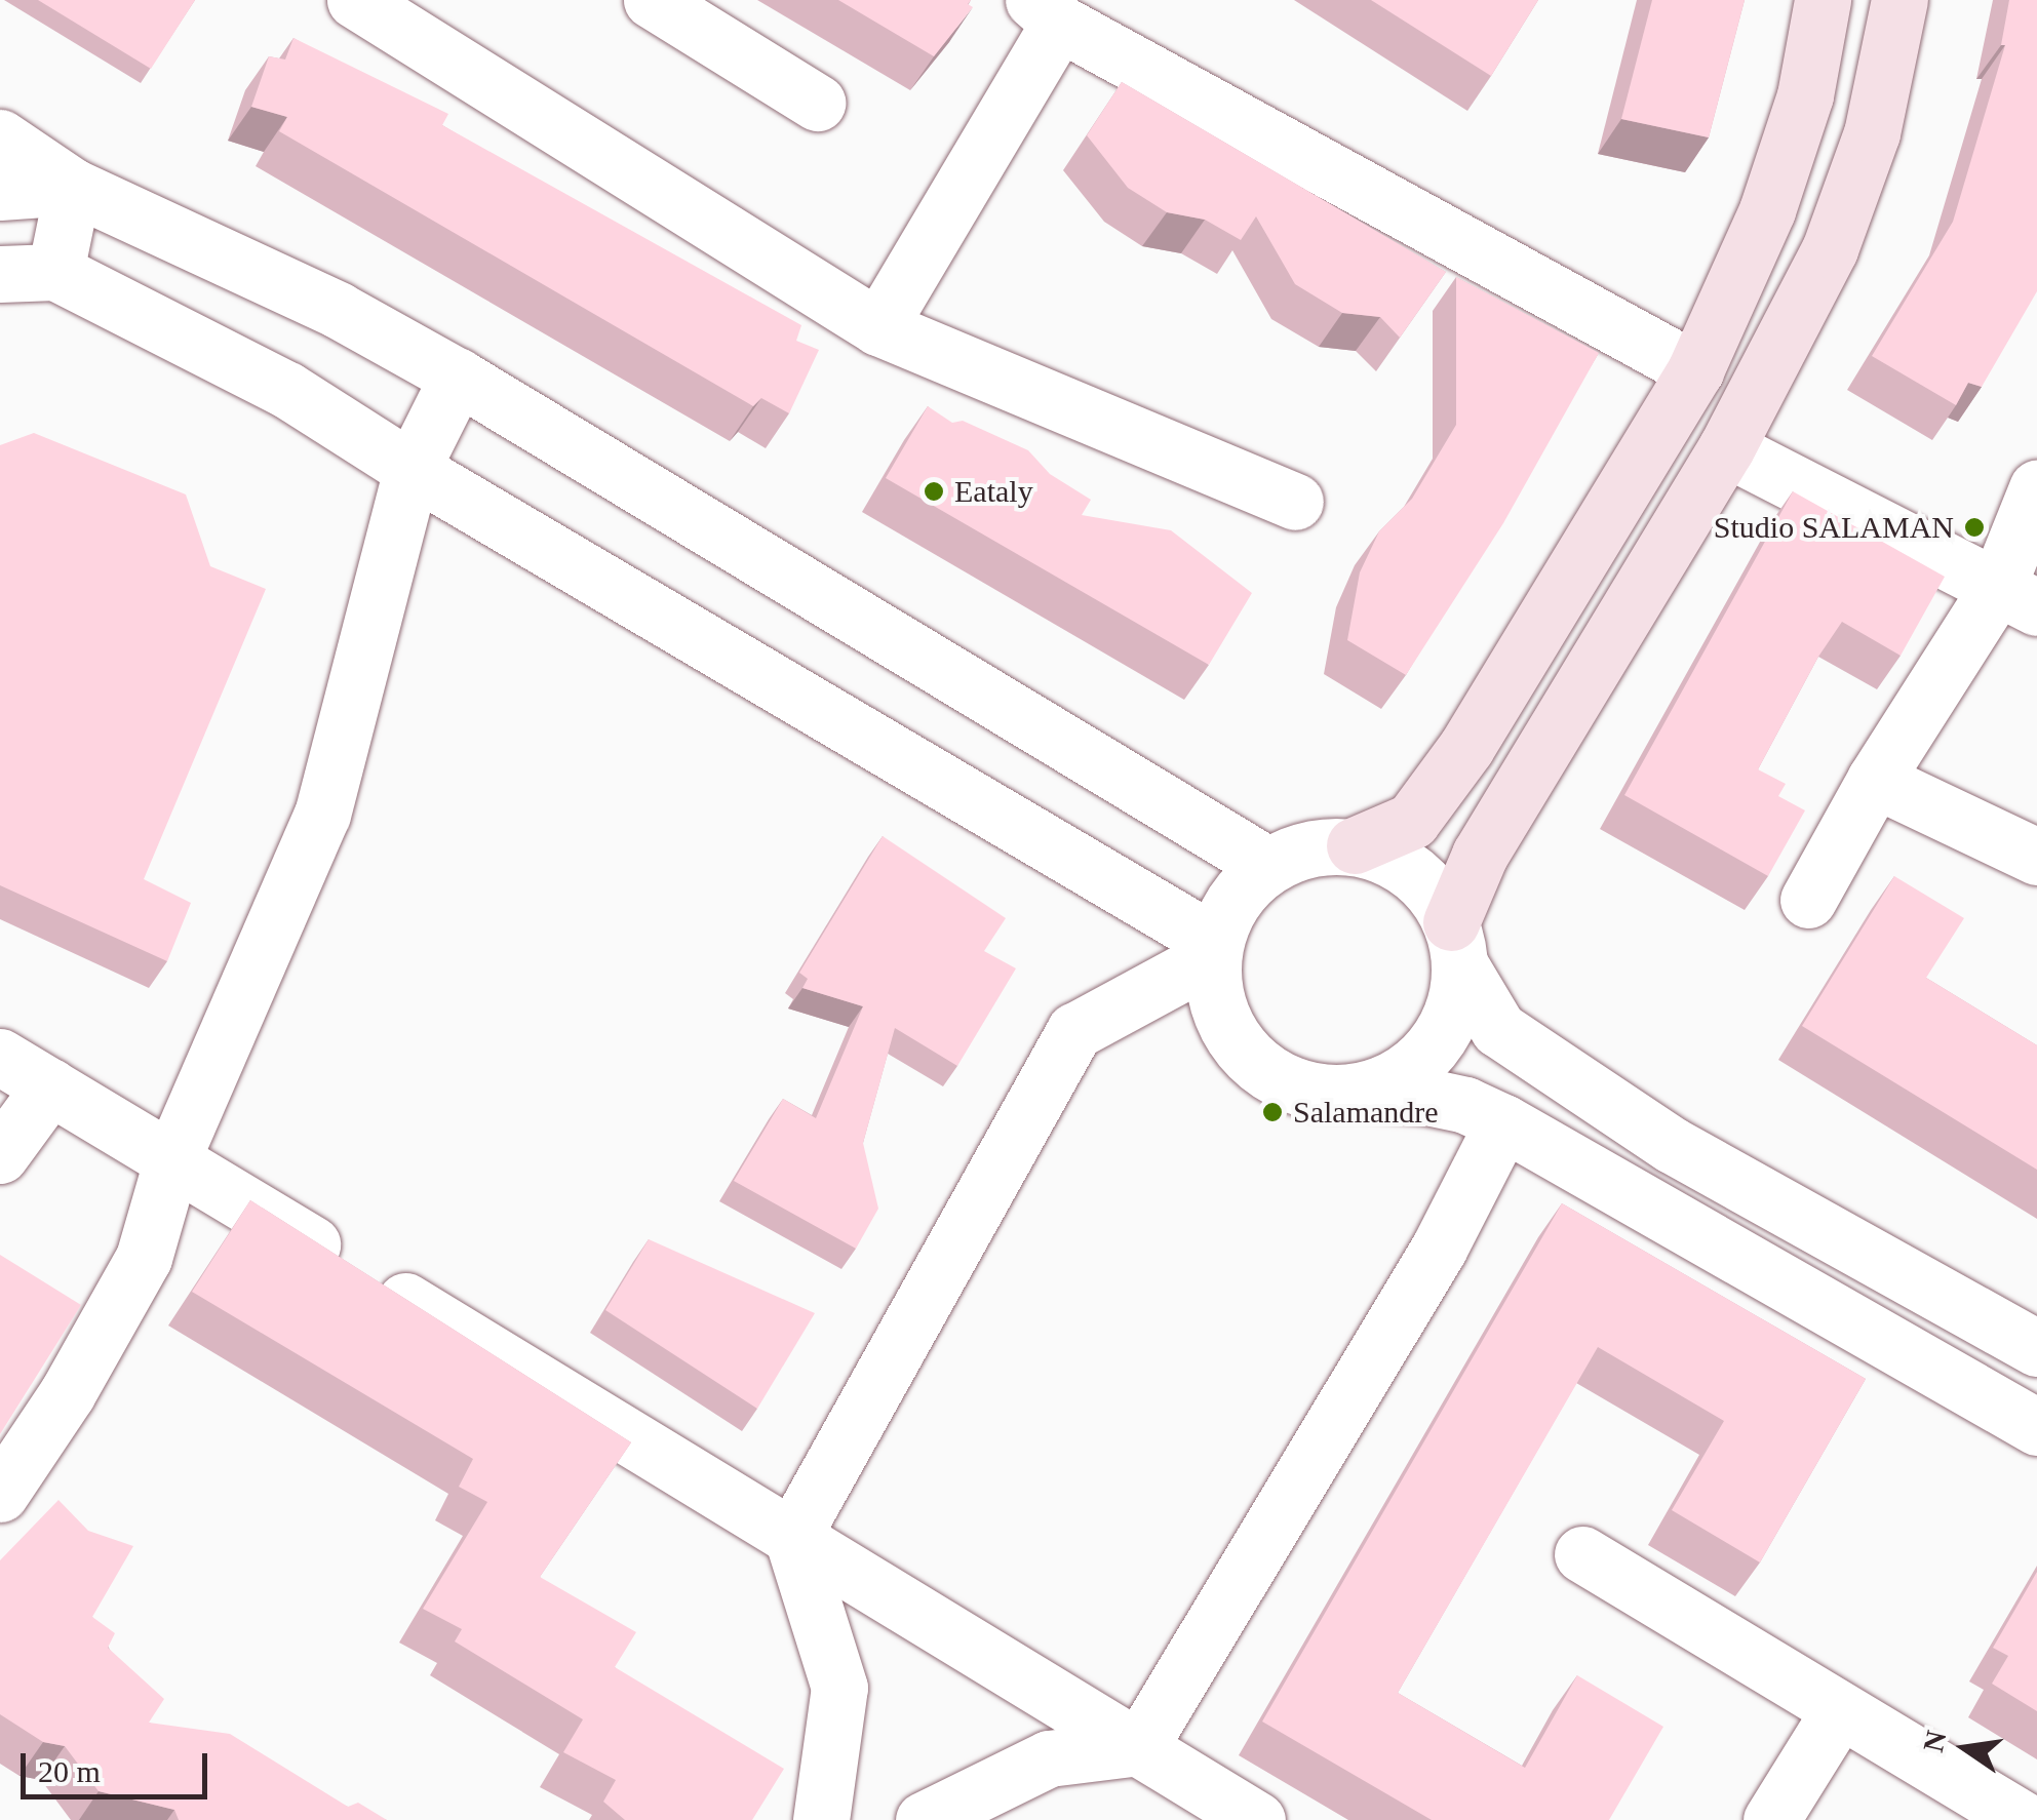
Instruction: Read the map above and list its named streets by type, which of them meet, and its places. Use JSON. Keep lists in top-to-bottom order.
{
  "places": ["Eataly", "Studio SALAMAN", "Salamandre"],
  "scale_bar": "20 m",
  "north": "left"
}
